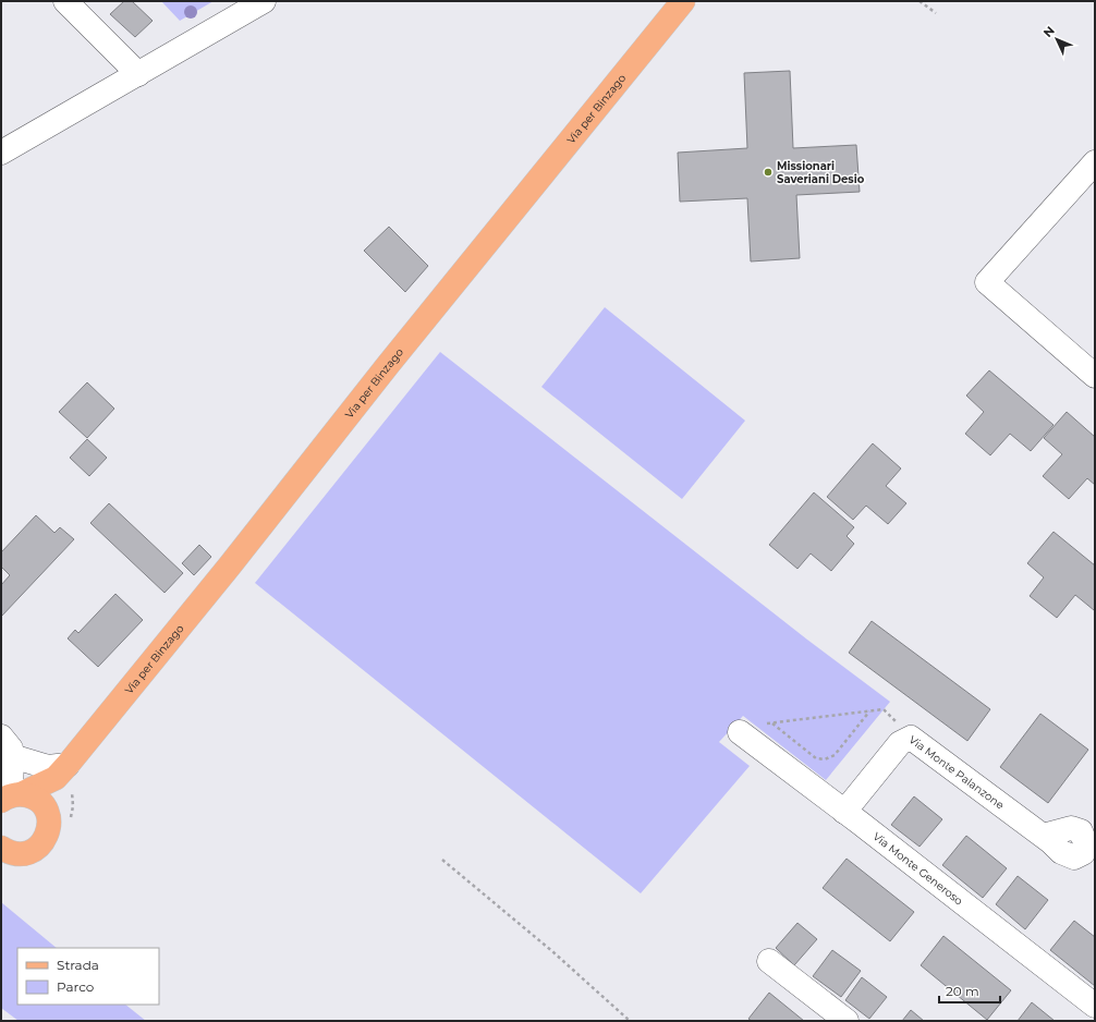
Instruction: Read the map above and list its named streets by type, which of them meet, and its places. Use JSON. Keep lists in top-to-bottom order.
{
  "streets": {
    "main road": ["Via per Binzago"],
    "street": ["Via Monte Palanzone", "Via Monte Generoso"]
  },
  "crossings": [
    ["Via Monte Palanzone", "Via Monte Generoso"]
  ],
  "places": ["Missionari Saveriani Desio"],
  "legend": ["Strada", "Parco"],
  "scale_bar": "20 m",
  "north": "top left"
}
